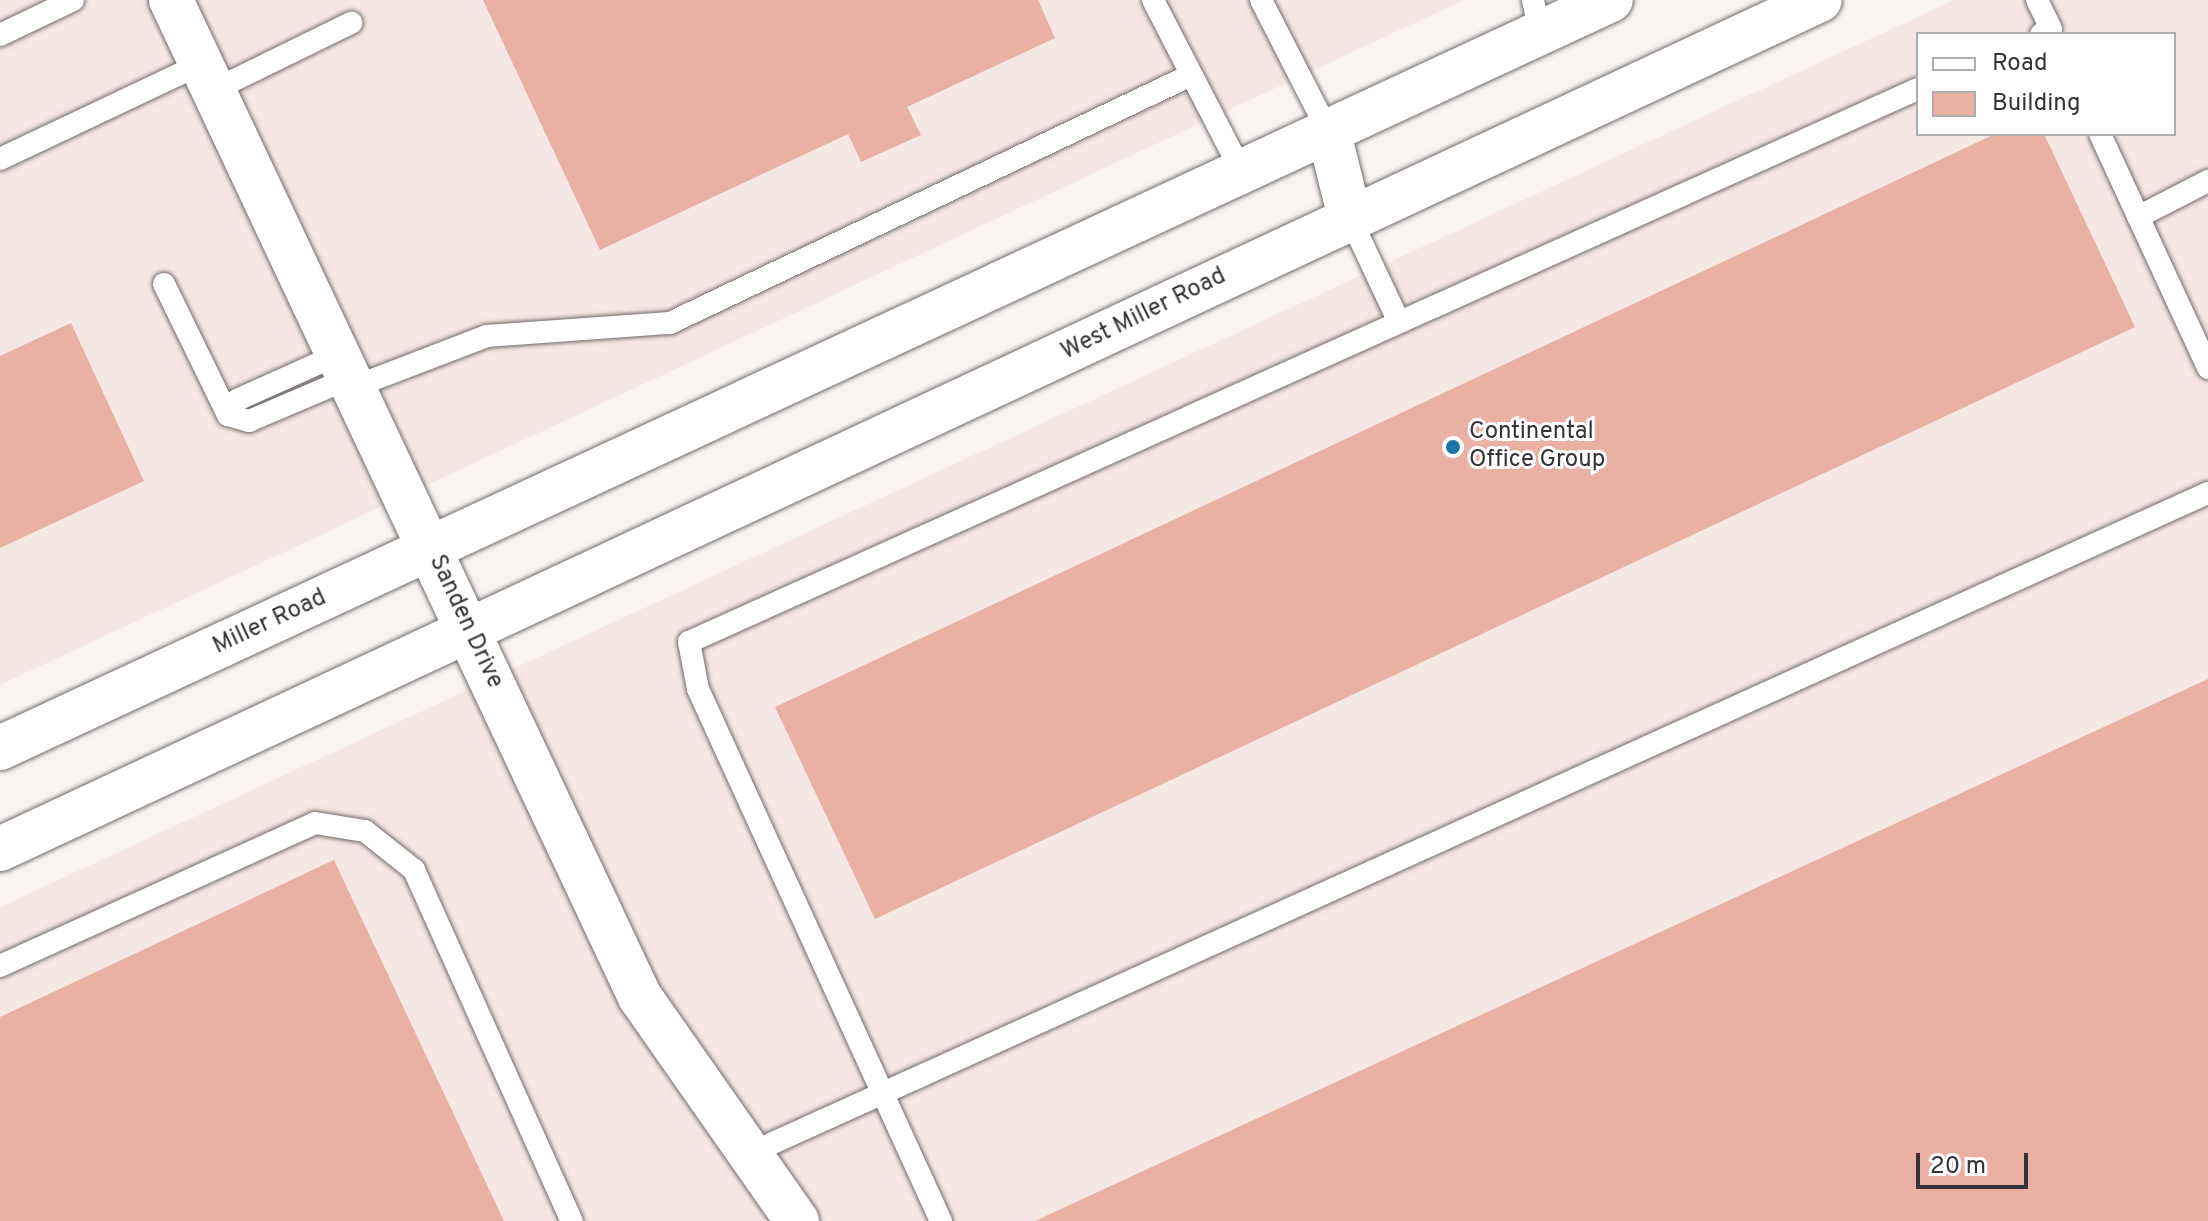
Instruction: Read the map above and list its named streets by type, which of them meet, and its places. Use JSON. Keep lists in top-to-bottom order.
{
  "streets": {
    "main road": ["West Miller Road", "Sanden Drive", "Miller Road"]
  },
  "crossings": [
    ["West Miller Road", "Sanden Drive"],
    ["Sanden Drive", "Miller Road"]
  ],
  "places": ["Continental Office Group"],
  "legend": ["Road", "Building"],
  "scale_bar": "20 m"
}
